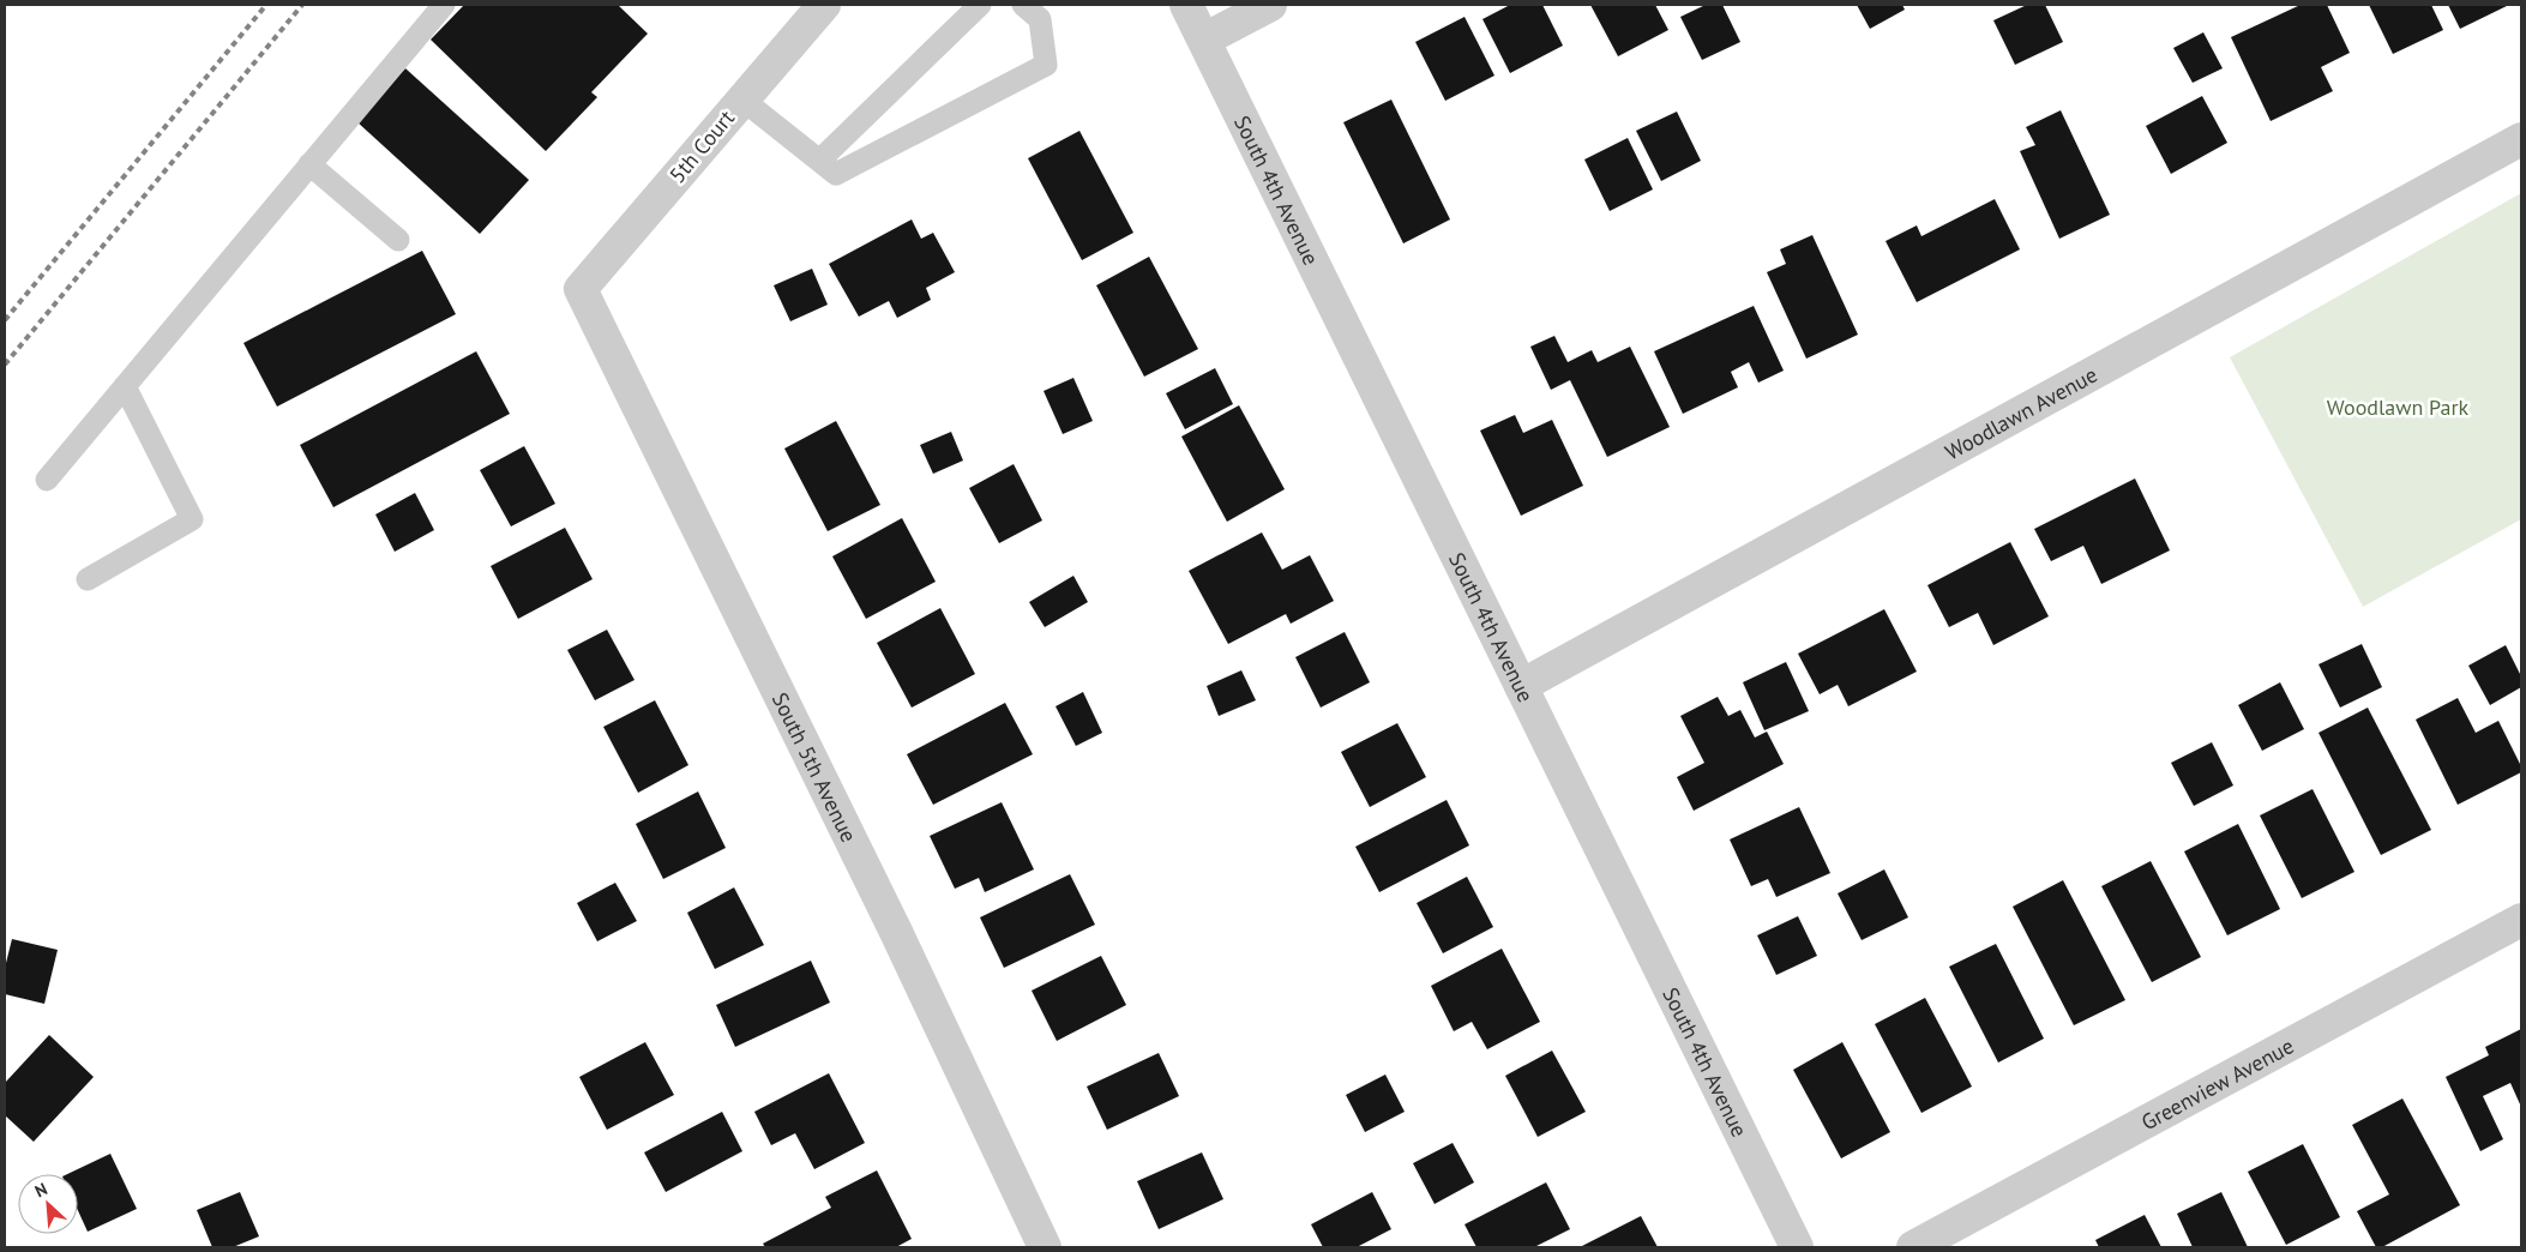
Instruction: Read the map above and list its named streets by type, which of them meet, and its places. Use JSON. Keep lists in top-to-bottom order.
{
  "streets": {
    "street": [
      "5th Court",
      "South 4th Avenue",
      "Woodlawn Avenue",
      "South 5th Avenue",
      "Greenview Avenue"
    ]
  },
  "crossings": [
    ["5th Court", "South 5th Avenue"],
    ["South 4th Avenue", "Woodlawn Avenue"]
  ],
  "parks": ["Woodlawn Park"],
  "north": "top left"
}
